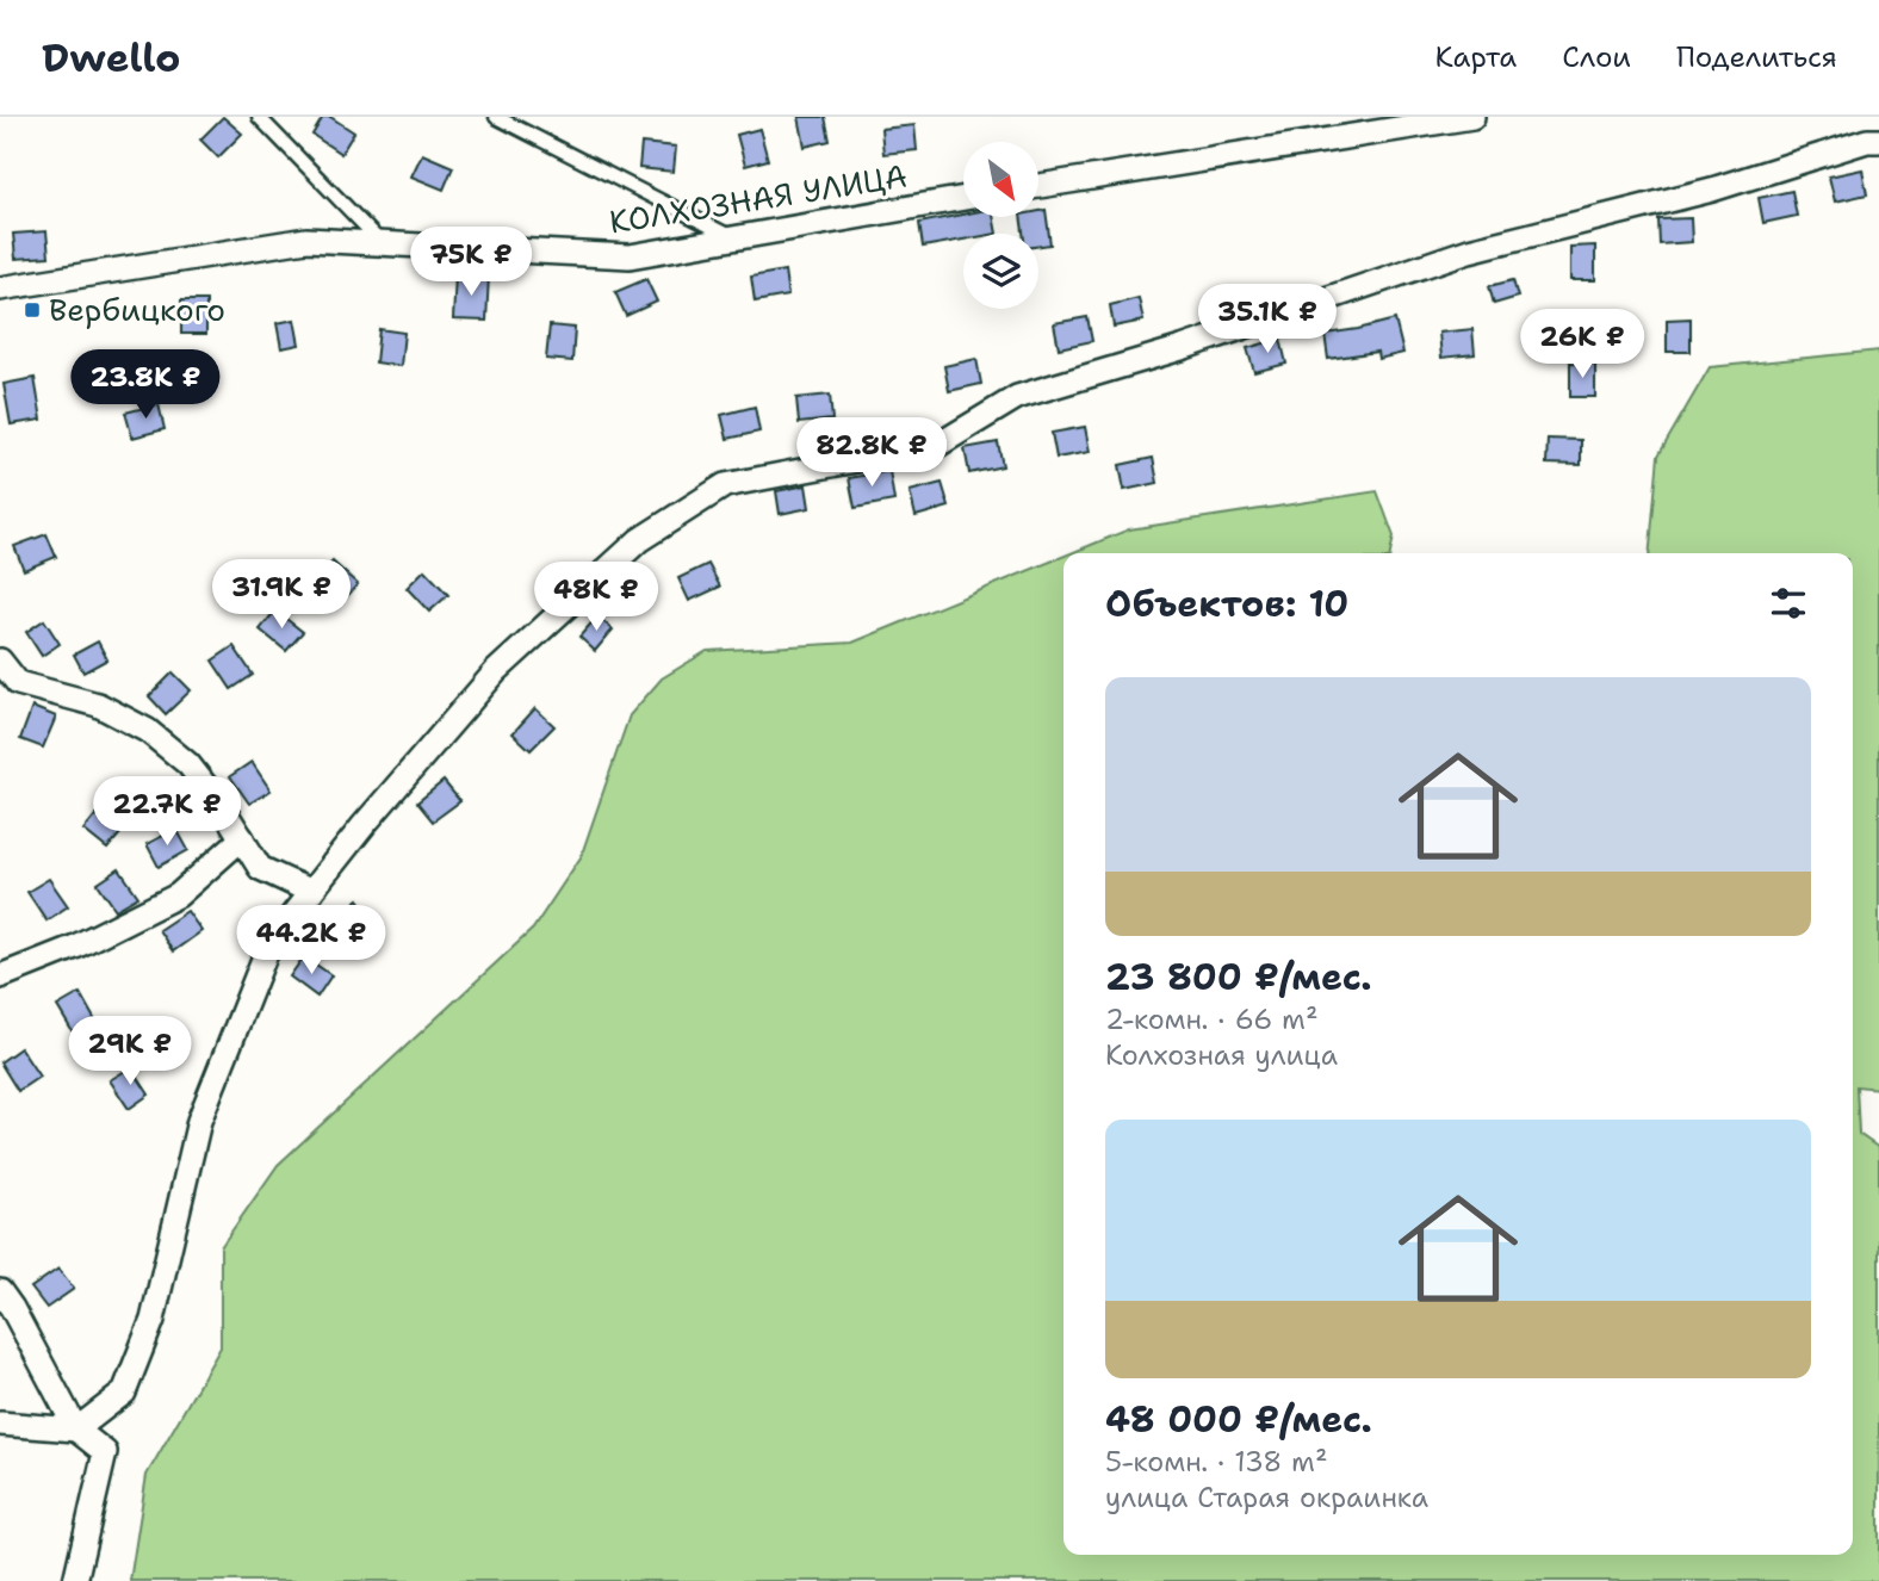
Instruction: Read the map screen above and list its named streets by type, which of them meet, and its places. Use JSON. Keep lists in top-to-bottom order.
{
  "streets": {
    "street": ["КОЛХОЗНАЯ УЛИЦА"]
  },
  "places": {
    "transit": ["Вербицкого"]
  },
  "north": "bottom right",
  "page": {
    "header": "Dwello",
    "nav": ["Карта", "Слои", "Поделиться"],
    "price": [
      "75K ₽",
      "35.1K ₽",
      "26K ₽",
      "23.8K ₽",
      "82.8K ₽",
      "31.9K ₽",
      "48K ₽",
      "22.7K ₽",
      "44.2K ₽",
      "29K ₽"
    ],
    "heading": "Объектов: 10",
    "list": [
      {
        "name": "23 800 ₽/мес.",
        "note": "2-комн. · 66 m² · Колхозная улица"
      },
      {
        "name": "48 000 ₽/мес.",
        "note": "5-комн. · 138 m² · улица Старая окраинка"
      }
    ]
  }
}
